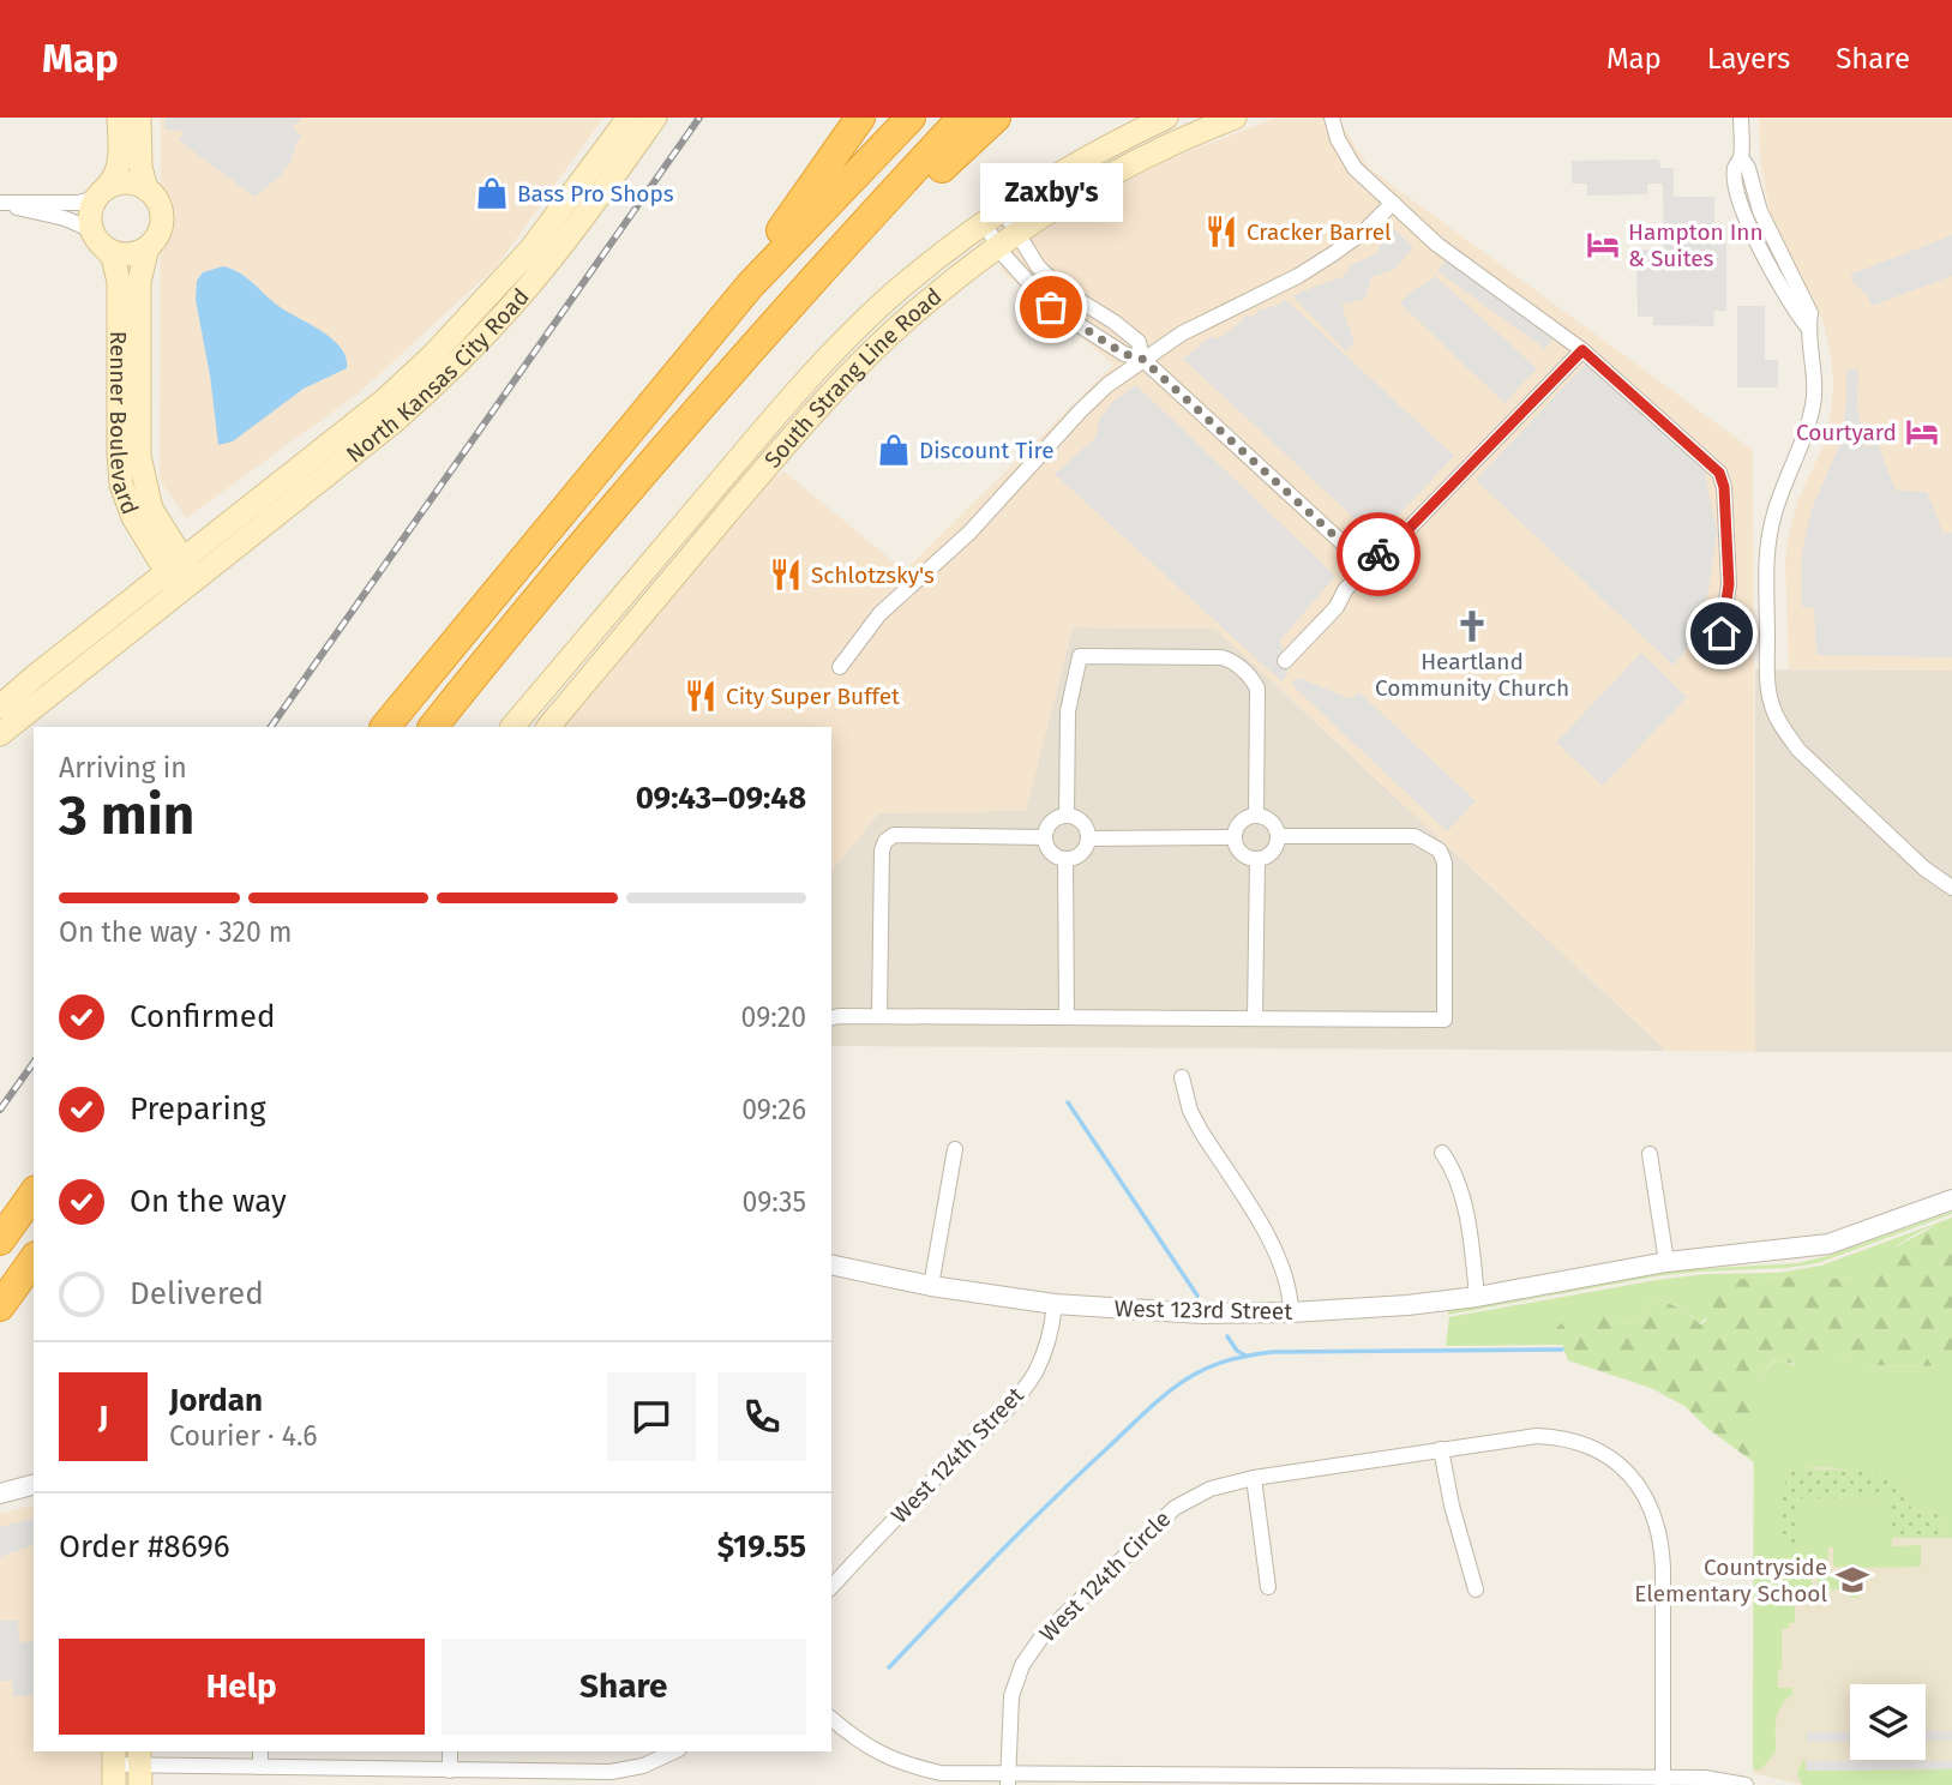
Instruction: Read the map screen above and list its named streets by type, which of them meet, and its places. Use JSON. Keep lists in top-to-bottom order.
{
  "streets": {
    "main road": ["North Kansas City Road", "South Strang Line Road", "Renner Boulevard"],
    "street": ["West 123rd Street", "West 124th Street", "West 124th Circle"]
  },
  "crossings": [
    ["North Kansas City Road", "Renner Boulevard"],
    ["West 123rd Street", "West 124th Street"]
  ],
  "places": {
    "shop": ["Bass Pro Shops", "Discount Tire"],
    "restaurant": ["Cracker Barrel", "Schlotzsky's", "City Super Buffet"],
    "hotel": ["Hampton Inn & Suites", "Courtyard"],
    "other": ["Zaxby's"],
    "church": ["Heartland Community Church"],
    "school or university": ["Countryside Elementary School"]
  },
  "page": {
    "header": "Map",
    "nav": ["Map", "Layers", "Share"],
    "bubble": "Zaxby's",
    "heading": ["3 min", "Arriving in", "09:43–09:48"],
    "panel": [
      "Jordan",
      "Courier · 4.6",
      "Order #8696",
      "$19.55"
    ],
    "bar": "On the way · 320 m",
    "list": [
      ["Confirmed", "09:20"],
      ["Preparing", "09:26"],
      ["On the way", "09:35"],
      "Delivered"
    ],
    "round": "J",
    "buttons": ["Help", "Share"]
  }
}
